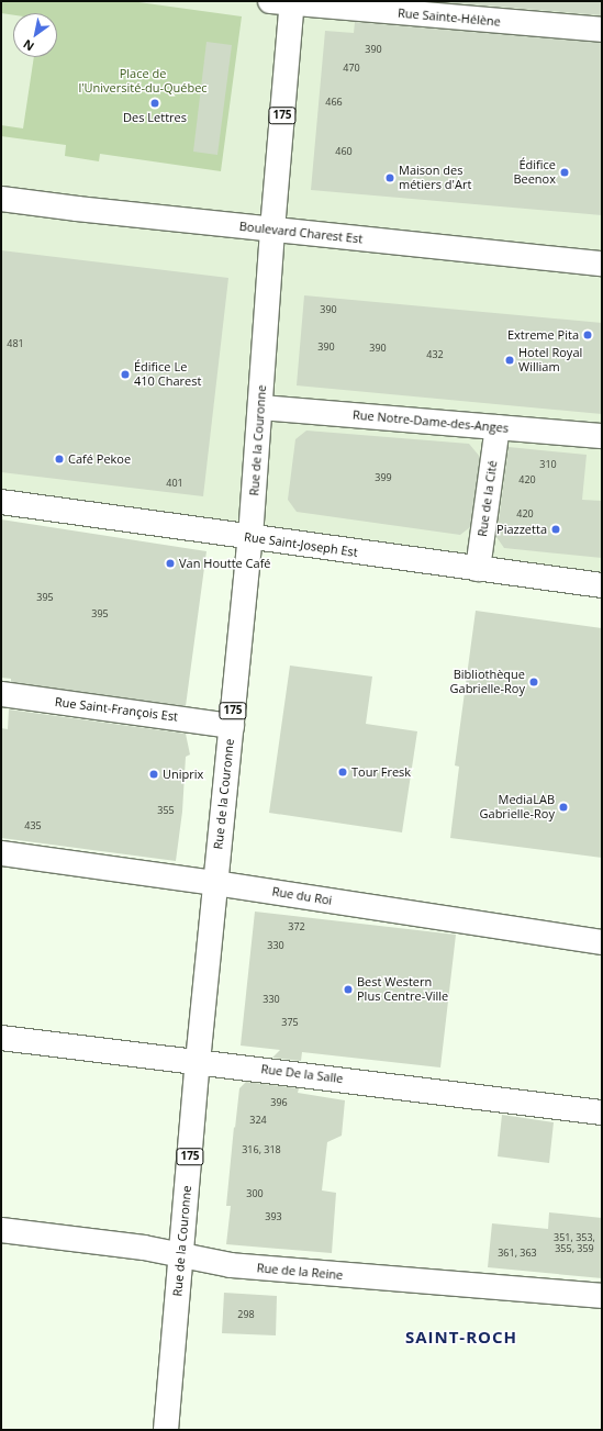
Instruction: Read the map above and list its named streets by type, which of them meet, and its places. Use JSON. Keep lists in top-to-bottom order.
{
  "streets": {
    "street": [
      "Rue Sainte-Hélène",
      "175",
      "Boulevard Charest Est",
      "Rue Notre-Dame-des-Anges",
      "Rue de la Couronne",
      "Rue de la Cité",
      "Rue Saint-Joseph Est",
      "Rue Saint-François Est",
      "Rue du Roi",
      "Rue De la Salle",
      "Rue de la Reine"
    ]
  },
  "crossings": [
    ["Rue Sainte-Hélène", "Rue de la Couronne"],
    ["Boulevard Charest Est", "Rue de la Couronne"],
    ["Rue Notre-Dame-des-Anges", "Rue de la Couronne"],
    ["Rue Notre-Dame-des-Anges", "Rue de la Cité"],
    ["Rue de la Couronne", "Rue Saint-Joseph Est"],
    ["Rue de la Couronne", "Rue Saint-François Est"],
    ["Rue de la Couronne", "Rue du Roi"],
    ["Rue de la Couronne", "Rue De la Salle"],
    ["Rue de la Couronne", "Rue de la Reine"],
    ["Rue de la Cité", "Rue Saint-Joseph Est"]
  ],
  "districts": ["SAINT-ROCH"],
  "parks": ["Place de l'Université-du-Québec"],
  "places": [
    "Des Lettres",
    "Édifice Beenox",
    "Maison des métiers d'Art",
    "Extreme Pita",
    "Hotel Royal William",
    "Édifice Le 410 Charest",
    "Café Pekoe",
    "Piazzetta",
    "Van Houtte Café",
    "Bibliothèque Gabrielle-Roy",
    "Tour Fresk",
    "Uniprix",
    "MediaLAB Gabrielle-Roy",
    "Best Western Plus Centre-Ville"
  ],
  "house_numbers": [
    "390",
    "470",
    "466",
    "460",
    "390",
    "481",
    "390",
    "390",
    "432",
    "310",
    "399",
    "420",
    "401",
    "420",
    "395",
    "395",
    "355",
    "435",
    "372",
    "330",
    "330",
    "375",
    "396",
    "324",
    "316, 318",
    "300",
    "393",
    "351, 353, 355, 359",
    "361, 363",
    "298"
  ],
  "north": "bottom left"
}
